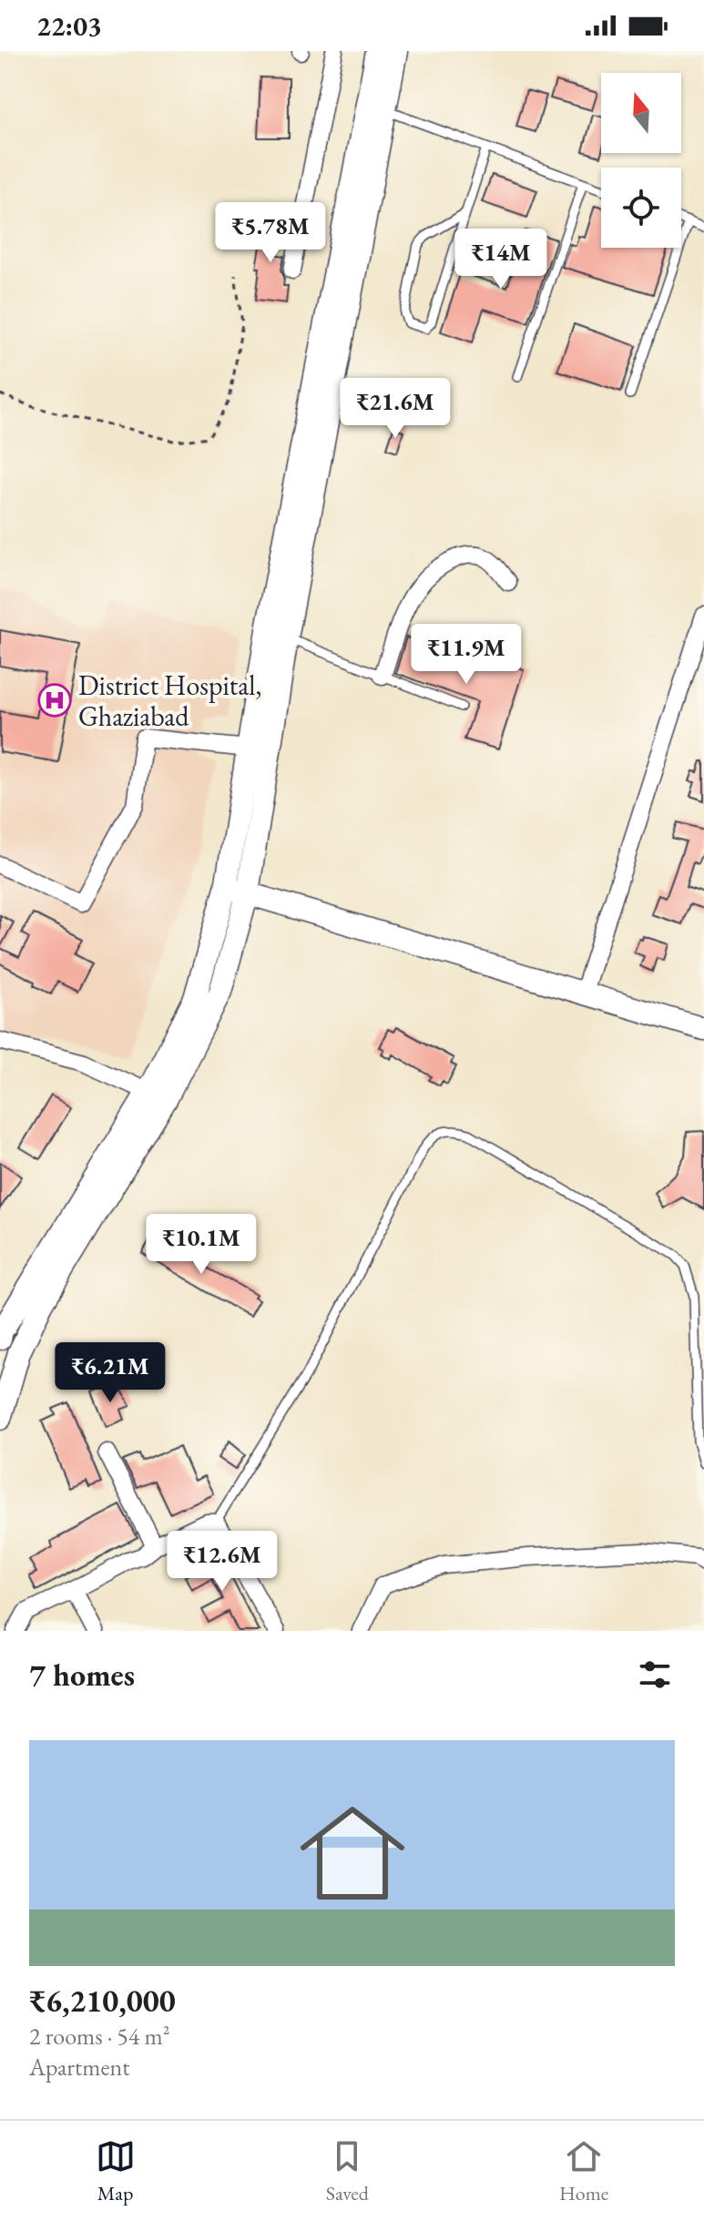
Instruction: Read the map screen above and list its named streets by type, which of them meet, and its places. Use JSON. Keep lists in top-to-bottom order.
{
  "places": {
    "hospital": ["District Hospital, Ghaziabad"]
  },
  "north": "top",
  "page": {
    "status": "22:03",
    "price": [
      "₹5.78M",
      "₹14M",
      "₹21.6M",
      "₹11.9M",
      "₹10.1M",
      "₹6.21M",
      "₹12.6M"
    ],
    "heading": "7 homes",
    "list": [
      {
        "name": "₹6,210,000",
        "note": "2 rooms · 54 m² · Apartment"
      }
    ],
    "tabs": ["Map", "Saved", "Home"]
  }
}
